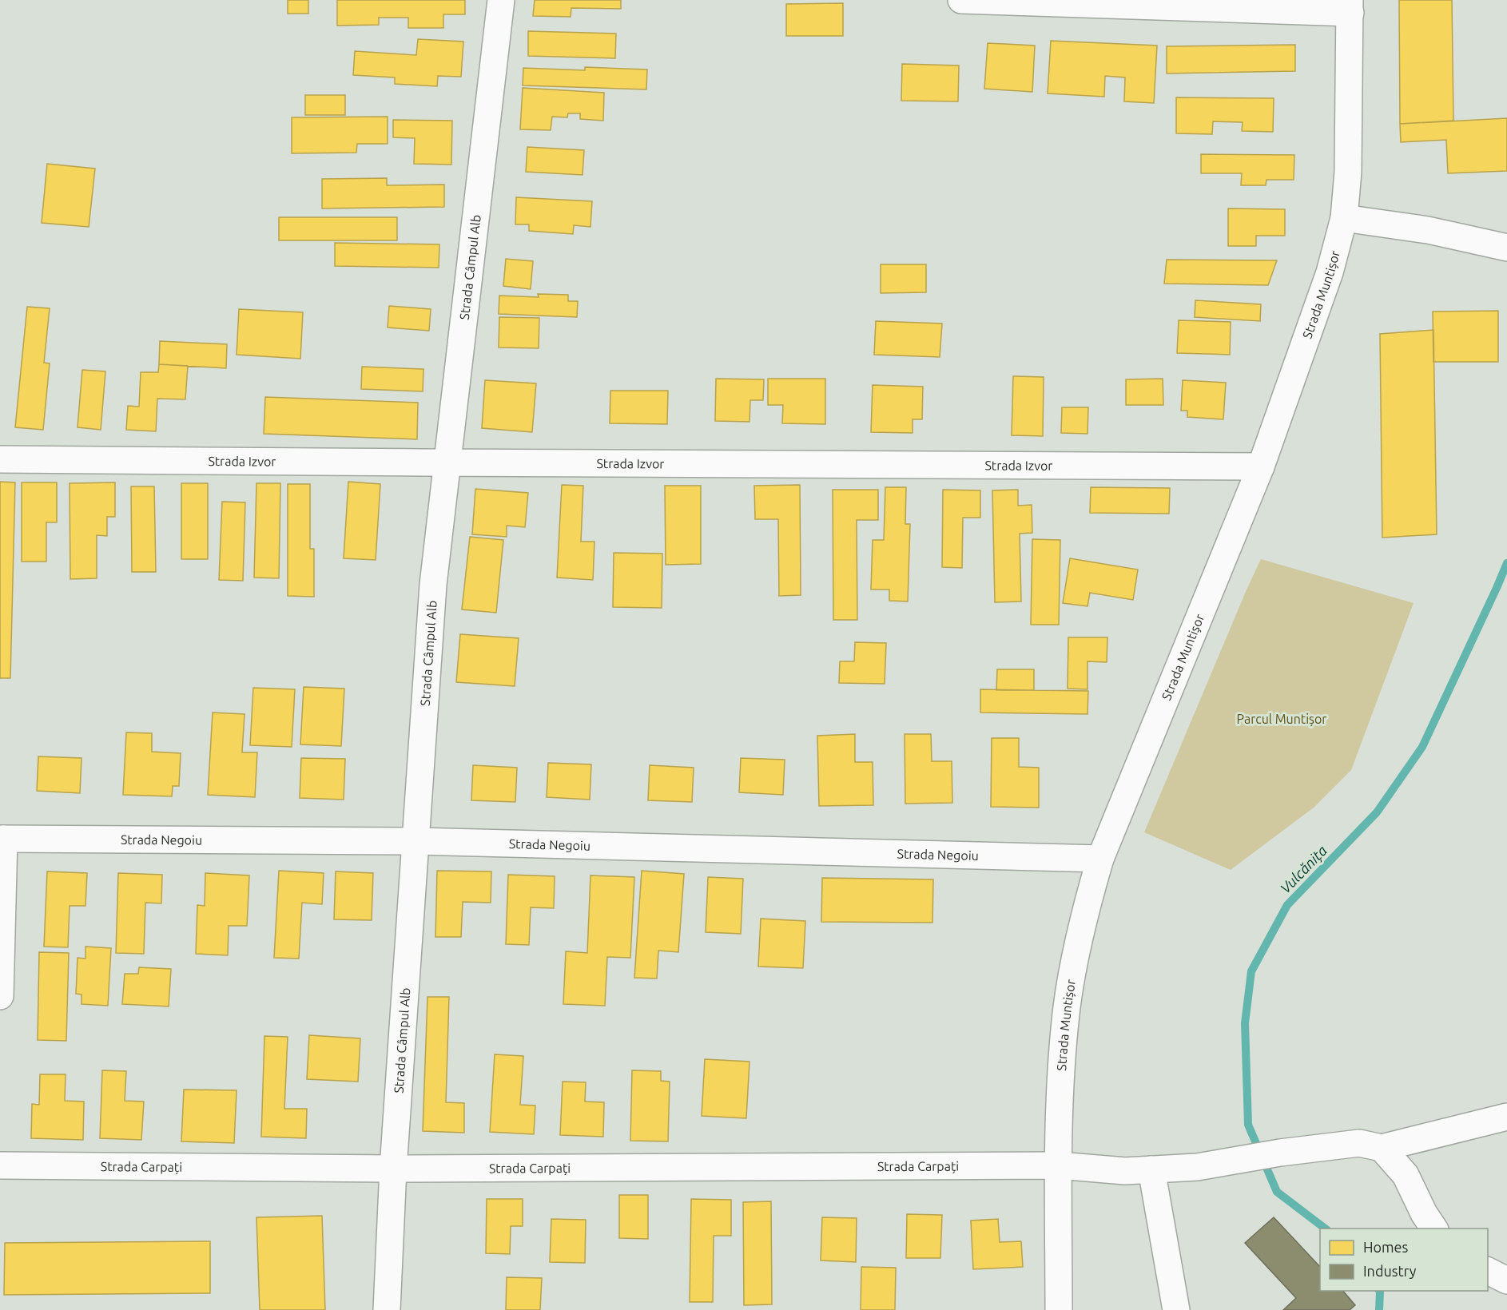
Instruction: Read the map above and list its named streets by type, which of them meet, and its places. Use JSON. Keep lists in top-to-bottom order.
{
  "streets": {
    "street": [
      "Strada Câmpul Alb",
      "Strada Muntișor",
      "Strada Izvor",
      "Strada Negoiu",
      "Strada Carpați"
    ]
  },
  "crossings": [
    ["Strada Câmpul Alb", "Strada Izvor"],
    ["Strada Câmpul Alb", "Strada Negoiu"],
    ["Strada Câmpul Alb", "Strada Carpați"],
    ["Strada Muntișor", "Strada Izvor"],
    ["Strada Muntișor", "Strada Negoiu"],
    ["Strada Muntișor", "Strada Carpați"]
  ],
  "water": ["Vulcănița"],
  "parks": ["Parcul Muntișor"],
  "legend": ["Homes", "Industry"]
}
